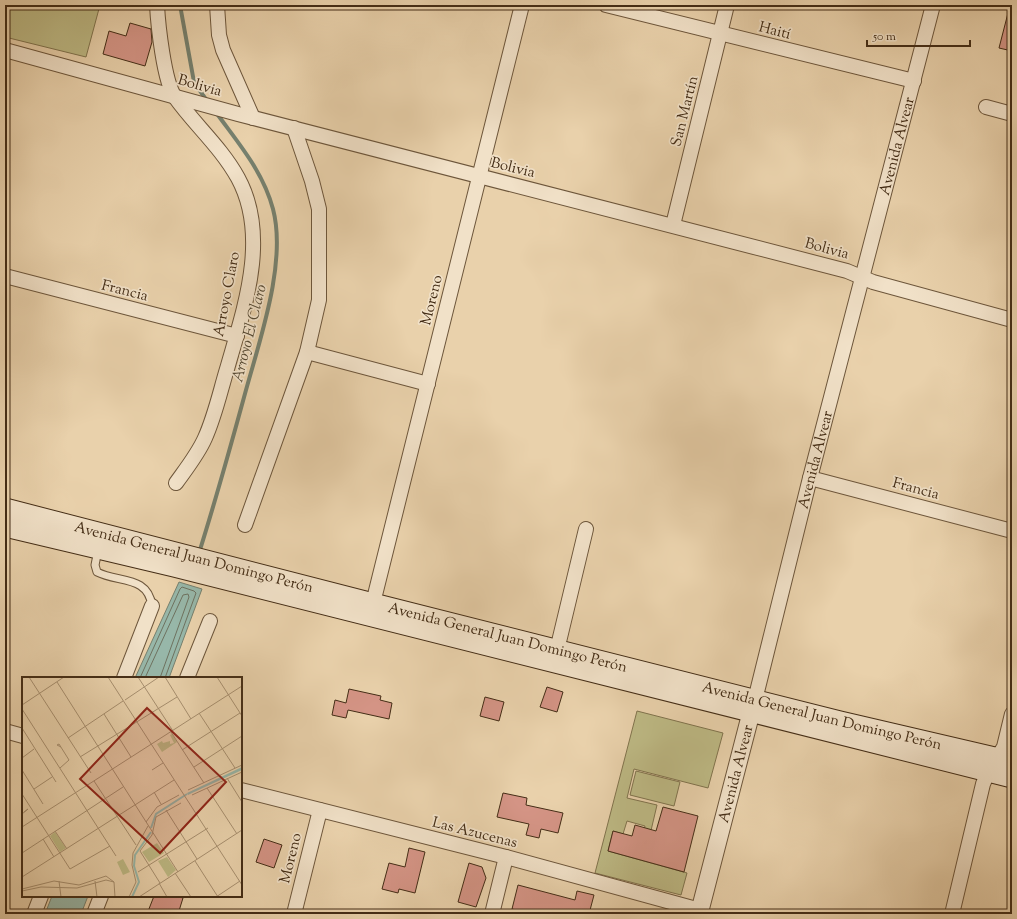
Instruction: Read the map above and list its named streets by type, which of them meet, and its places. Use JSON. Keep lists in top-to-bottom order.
{
  "streets": {
    "main road": ["Avenida General Juan Domingo Perón"],
    "street": [
      "Haití",
      "Bolivia",
      "San Martín",
      "Avenida Alvear",
      "Francia",
      "Arroyo Claro",
      "Moreno",
      "Las Azucenas"
    ]
  },
  "crossings": [
    ["Haití", "San Martín"],
    ["Haití", "Avenida Alvear"],
    ["Bolivia", "San Martín"],
    ["Bolivia", "Avenida Alvear"],
    ["Bolivia", "Arroyo Claro"],
    ["Bolivia", "Moreno"],
    ["Avenida Alvear", "Francia"],
    ["Avenida Alvear", "Avenida General Juan Domingo Perón"],
    ["Avenida Alvear", "Las Azucenas"],
    ["Francia", "Arroyo Claro"],
    ["Moreno", "Avenida General Juan Domingo Perón"],
    ["Moreno", "Las Azucenas"]
  ],
  "water": ["Arroyo El Claro"],
  "scale_bar": "50 m"
}
